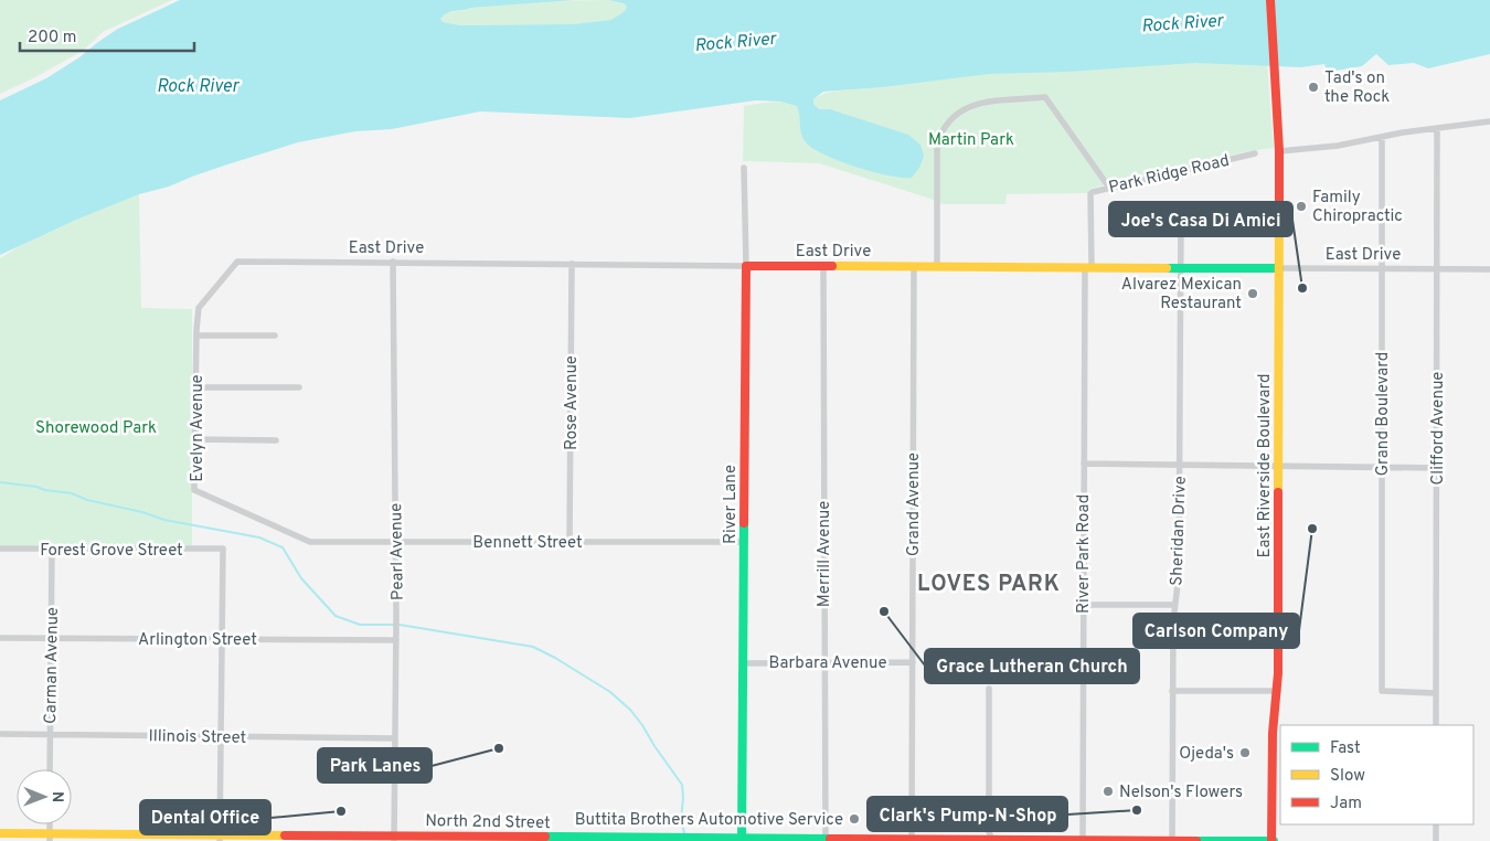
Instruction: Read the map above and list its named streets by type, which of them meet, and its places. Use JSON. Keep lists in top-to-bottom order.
{
  "streets": {
    "main road": [
      "East Drive",
      "East Riverside Boulevard",
      "River Lane",
      "North 2nd Street"
    ],
    "street": [
      "Park Ridge Road",
      "Rose Avenue",
      "Grand Boulevard",
      "Evelyn Avenue",
      "Clifford Avenue",
      "Grand Avenue",
      "Sheridan Drive",
      "Bennett Street",
      "Forest Grove Street",
      "Pearl Avenue",
      "Merrill Avenue",
      "River Park Road",
      "Arlington Street",
      "Barbara Avenue",
      "Carman Avenue",
      "Illinois Street"
    ]
  },
  "crossings": [
    ["Park Ridge Road", "East Drive"],
    ["Park Ridge Road", "River Park Road"],
    ["East Drive", "Rose Avenue"],
    ["East Drive", "Grand Boulevard"],
    ["East Drive", "Evelyn Avenue"],
    ["East Drive", "Clifford Avenue"],
    ["East Drive", "East Riverside Boulevard"],
    ["East Drive", "River Lane"],
    ["East Drive", "Grand Avenue"],
    ["East Drive", "Sheridan Drive"],
    ["East Drive", "Pearl Avenue"],
    ["East Drive", "Merrill Avenue"],
    ["East Drive", "River Park Road"],
    ["Rose Avenue", "Bennett Street"],
    ["Grand Boulevard", "Clifford Avenue"],
    ["Evelyn Avenue", "Bennett Street"],
    ["East Riverside Boulevard", "North 2nd Street"],
    ["River Lane", "Bennett Street"],
    ["River Lane", "Barbara Avenue"],
    ["River Lane", "North 2nd Street"],
    ["Grand Avenue", "Barbara Avenue"],
    ["Grand Avenue", "North 2nd Street"],
    ["Sheridan Drive", "North 2nd Street"],
    ["Bennett Street", "Pearl Avenue"],
    ["Forest Grove Street", "Arlington Street"],
    ["Forest Grove Street", "Carman Avenue"],
    ["Pearl Avenue", "Arlington Street"],
    ["Pearl Avenue", "Illinois Street"],
    ["Pearl Avenue", "North 2nd Street"],
    ["Merrill Avenue", "Barbara Avenue"],
    ["Merrill Avenue", "North 2nd Street"],
    ["River Park Road", "North 2nd Street"],
    ["Arlington Street", "Carman Avenue"],
    ["Carman Avenue", "Illinois Street"]
  ],
  "districts": ["LOVES PARK"],
  "water": ["Rock River"],
  "parks": ["Martin Park", "Shorewood Park"],
  "places": [
    "Tad's on the Rock",
    "Family Chiropractic",
    "Joe's Casa Di Amici",
    "Alvarez Mexican Restaurant",
    "Carlson Company",
    "Grace Lutheran Church",
    "Park Lanes",
    "Ojeda's",
    "Nelson's Flowers",
    "Clark's Pump-N-Shop",
    "Dental Office",
    "Buttita Brothers Automotive Service"
  ],
  "legend": ["Fast", "Slow", "Jam"],
  "scale_bar": "200 m",
  "north": "right"
}
